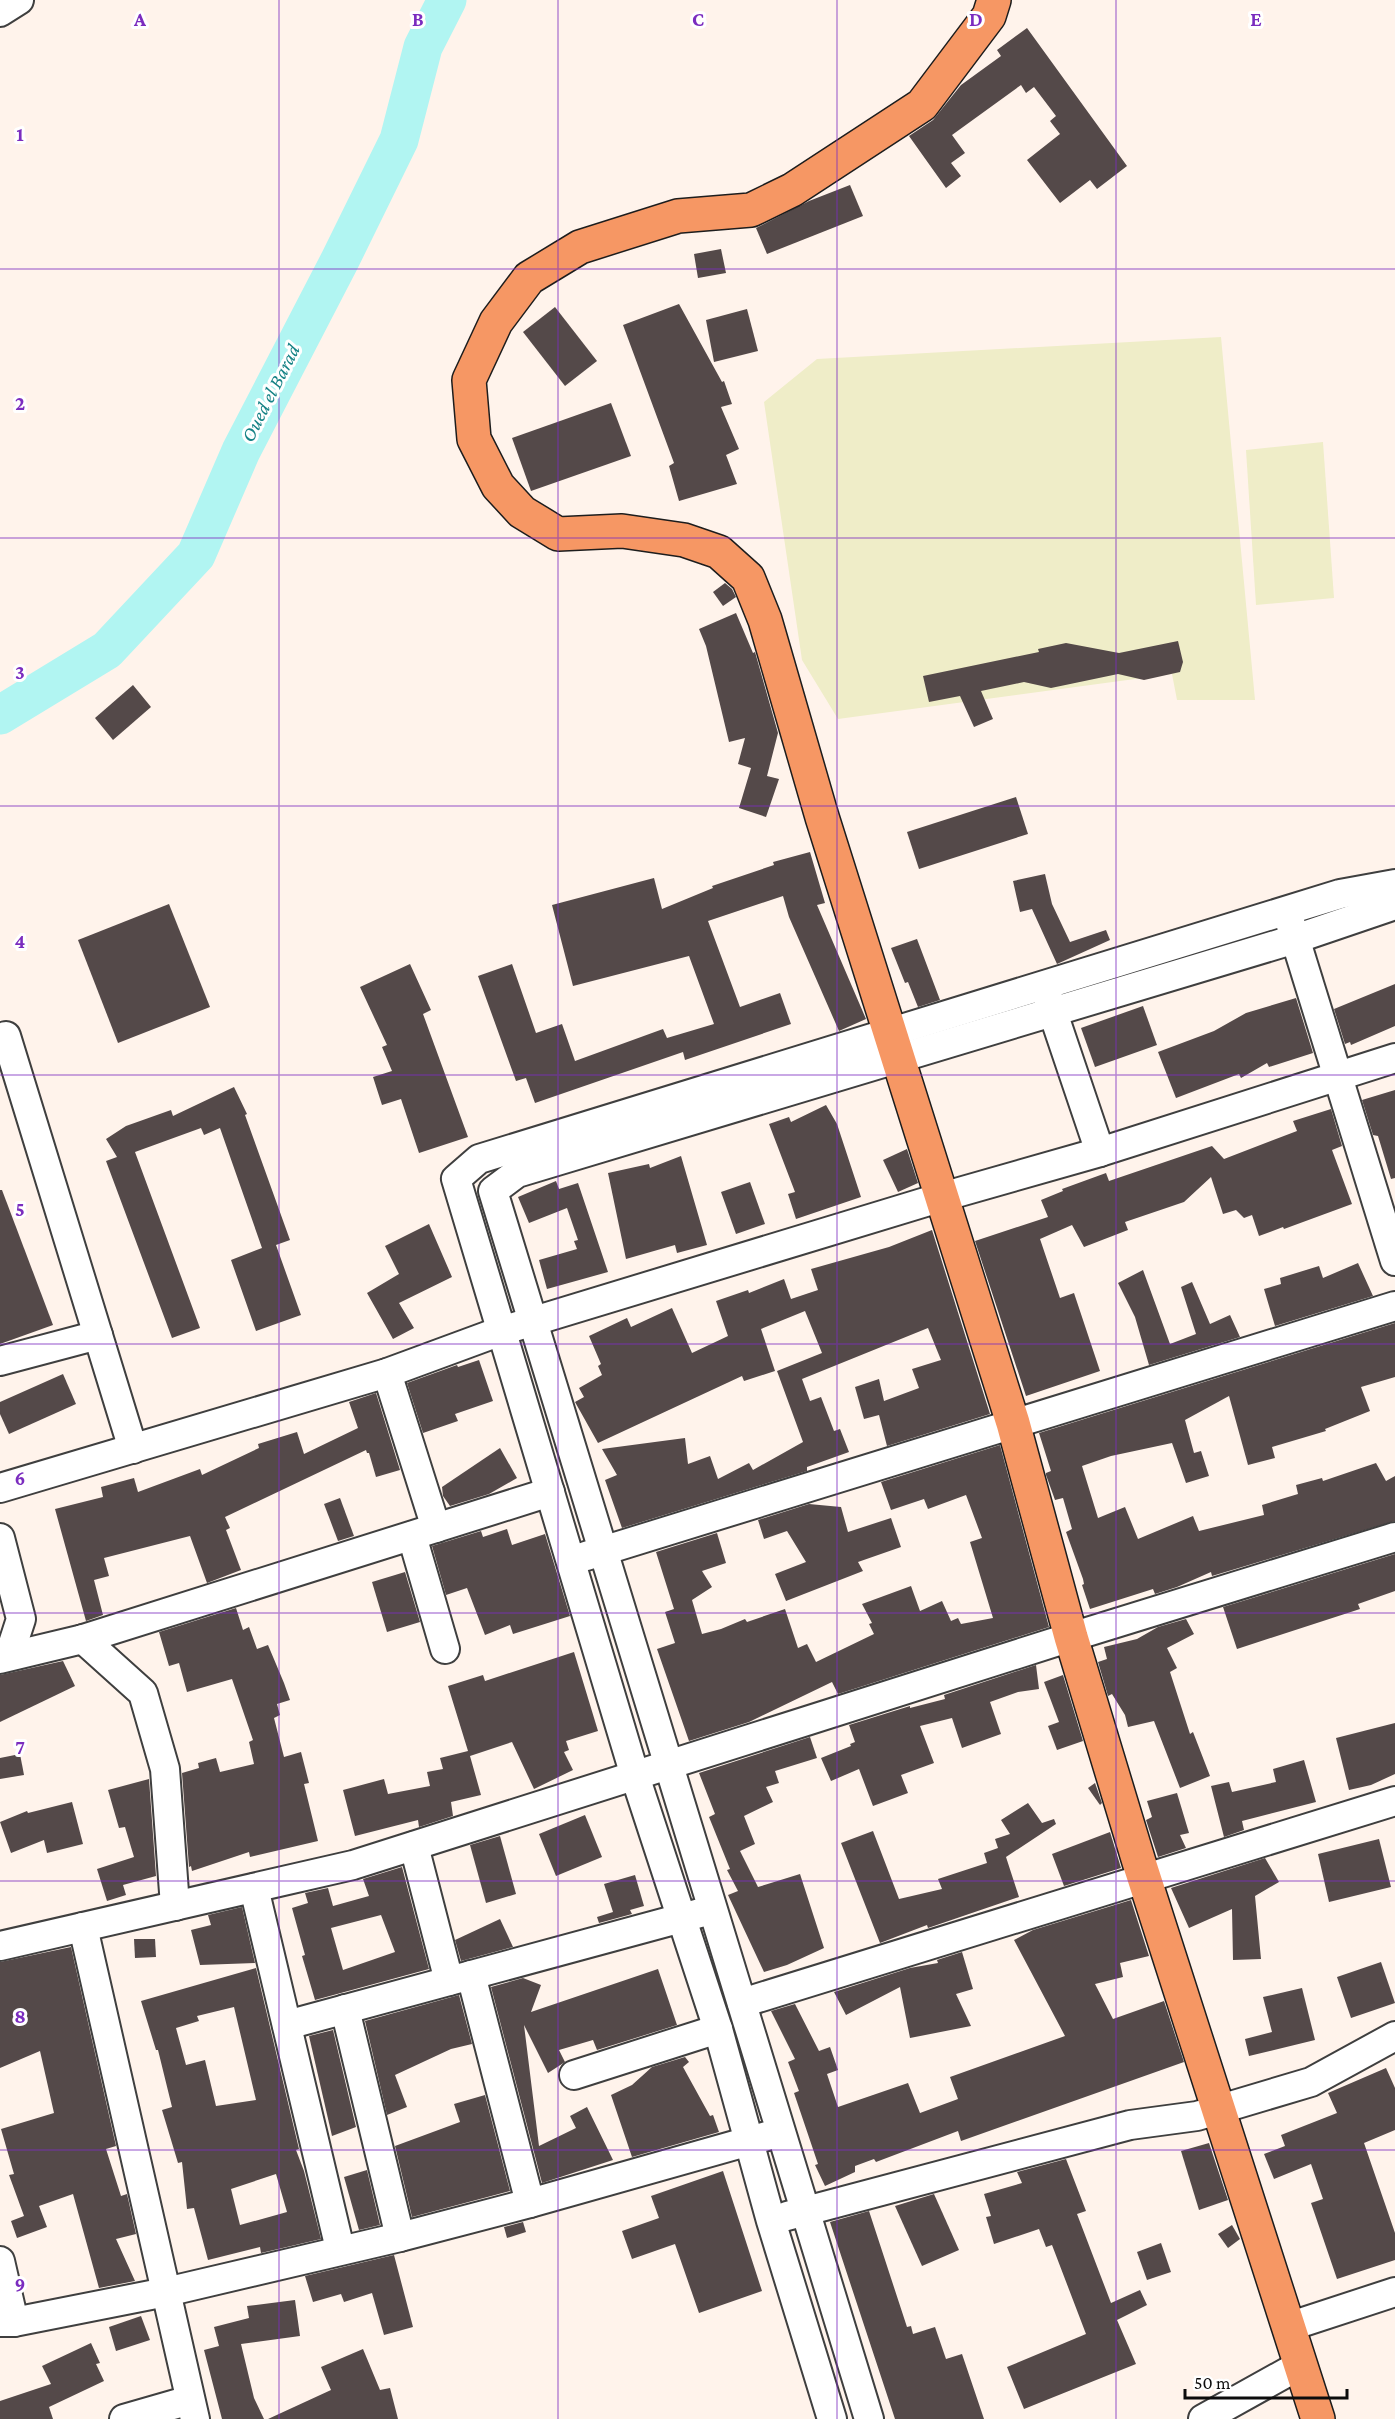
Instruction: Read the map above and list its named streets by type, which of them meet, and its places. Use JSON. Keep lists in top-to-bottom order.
{
  "water": ["Oued el Barad"],
  "scale_bar": "50 m",
  "grid": {
    "columns": [
      "A",
      "B",
      "C",
      "D",
      "E"
    ],
    "rows": [
      "1",
      "2",
      "3",
      "4",
      "5",
      "6",
      "7",
      "8",
      "9"
    ]
  }
}
